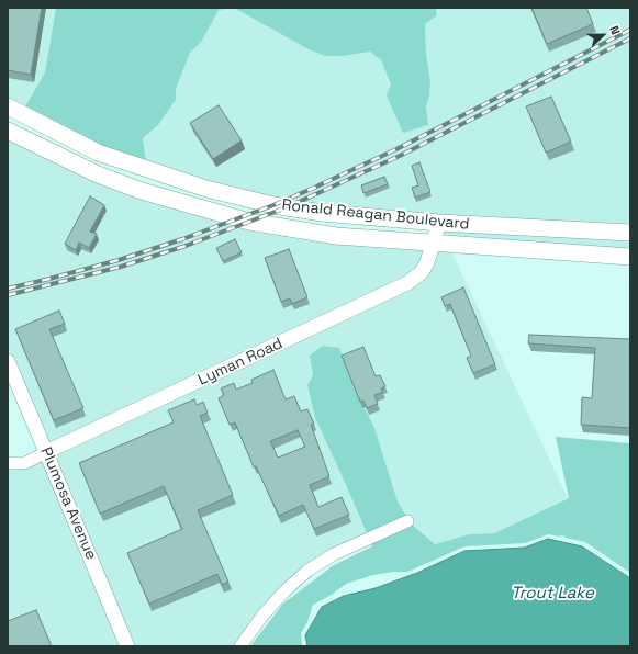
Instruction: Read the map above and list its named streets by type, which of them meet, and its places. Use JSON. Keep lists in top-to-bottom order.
{
  "streets": {
    "main road": ["Ronald Reagan Boulevard"],
    "street": ["Lyman Road", "Plumosa Avenue"]
  },
  "crossings": [
    ["Ronald Reagan Boulevard", "Lyman Road"],
    ["Lyman Road", "Plumosa Avenue"]
  ],
  "water": ["Trout Lake"],
  "north": "right"
}
